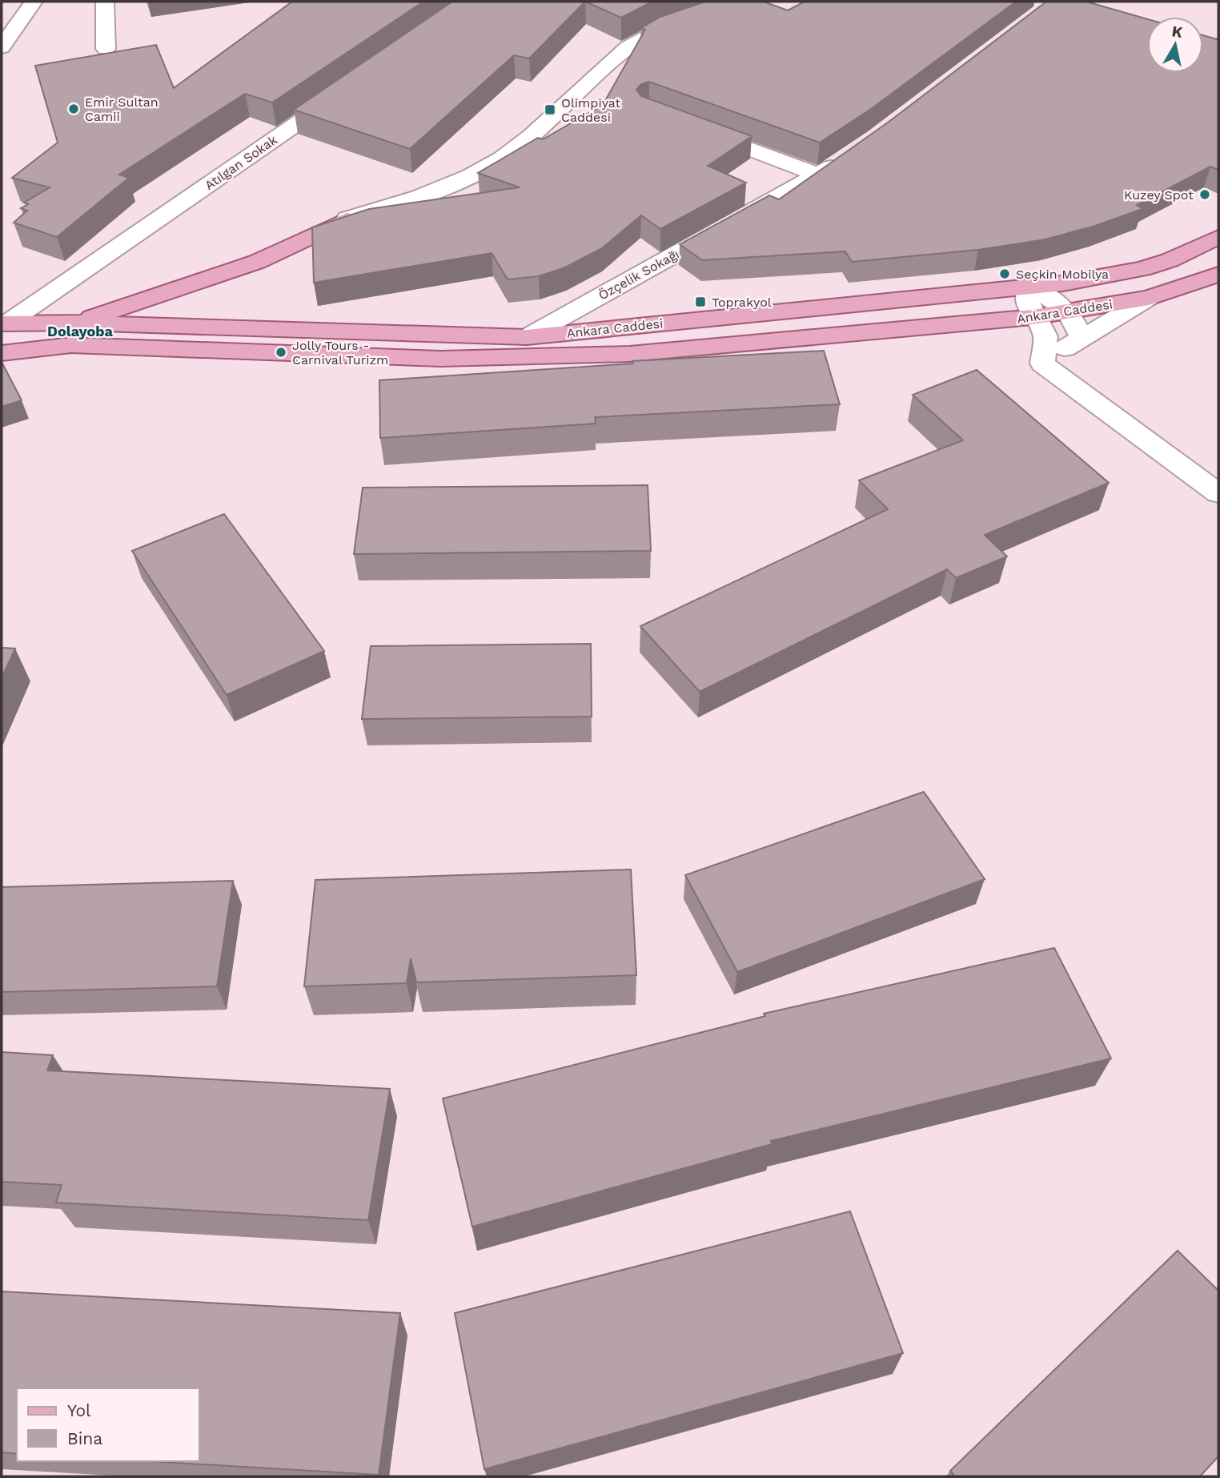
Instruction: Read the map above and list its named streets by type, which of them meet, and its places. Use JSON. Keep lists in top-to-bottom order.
{
  "streets": {
    "main road": ["Ankara Caddesi"],
    "street": ["Atılgan Sokak", "Özçelik Sokağı"]
  },
  "crossings": [
    ["Özçelik Sokağı", "Ankara Caddesi"]
  ],
  "districts": ["Dolayoba"],
  "places": {
    "other": [
      "Emir Sultan Camii",
      "Kuzey Spot",
      "Seçkin Mobilya",
      "Jolly Tours - Carnival Turizm"
    ],
    "transit": ["Oli̇mpi̇yat Caddesi̇", "Toprakyol"]
  },
  "legend": ["Yol", "Bina"],
  "north": "top"
}
